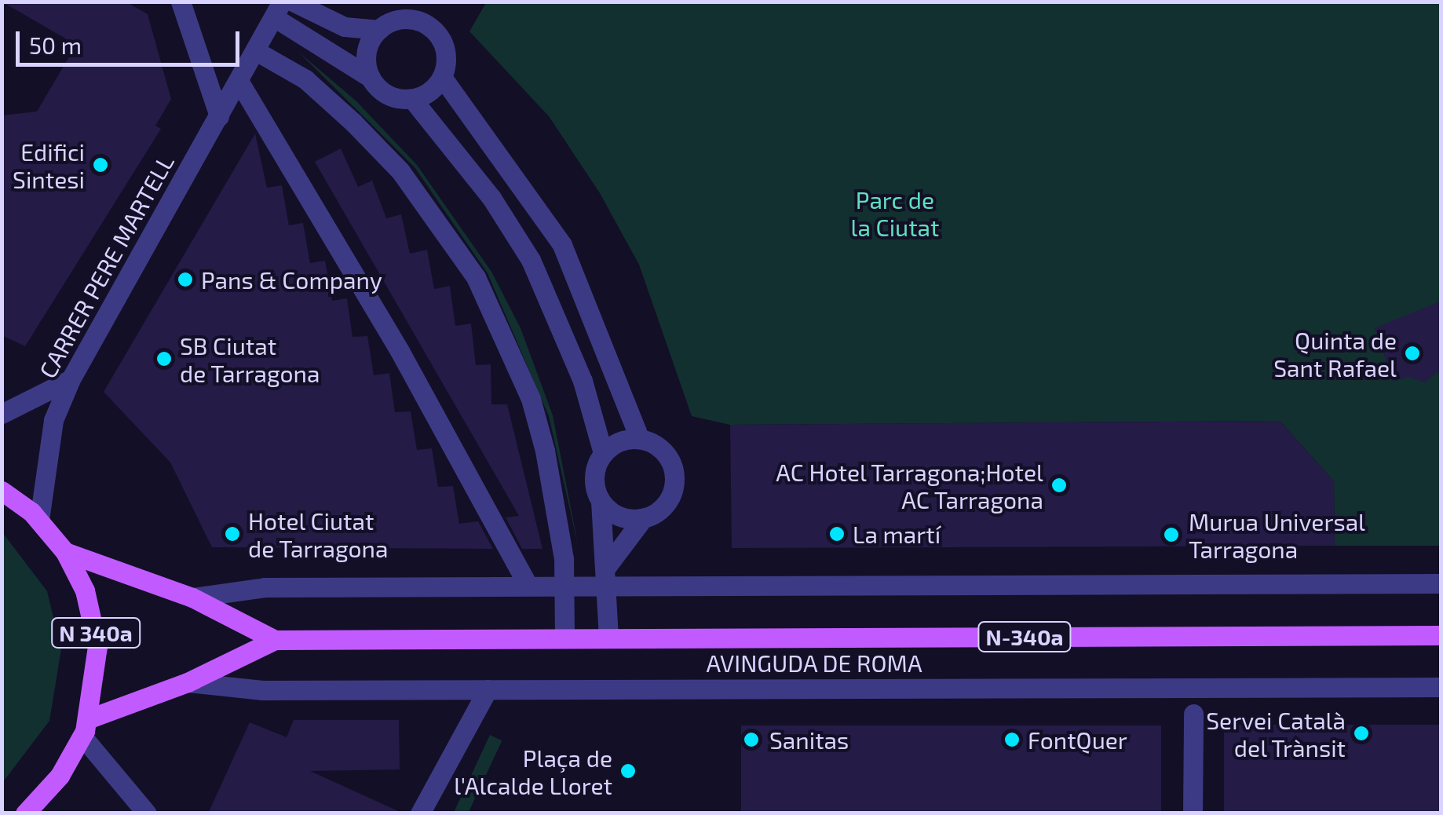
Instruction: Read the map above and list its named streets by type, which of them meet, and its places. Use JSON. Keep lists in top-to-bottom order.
{
  "streets": {
    "main road": ["N 340a", "N-340a", "AVINGUDA DE ROMA"],
    "street": ["CARRER PERE MARTELL"]
  },
  "crossings": [
    ["CARRER PERE MARTELL", "N 340a"],
    ["N 340a", "AVINGUDA DE ROMA"]
  ],
  "parks": ["Parc de la Ciutat"],
  "places": [
    "Edifici Sintesi",
    "Pans & Company",
    "Quinta de Sant Rafael",
    "SB Ciutat de Tarragona",
    "AC Hotel Tarragona;Hotel AC Tarragona",
    "Hotel Ciutat de Tarragona",
    "La martí",
    "Murua Universal Tarragona",
    "Servei Català del Trànsit",
    "Sanitas",
    "FontQuer",
    "Plaça de l'Alcalde Lloret"
  ],
  "scale_bar": "50 m"
}
